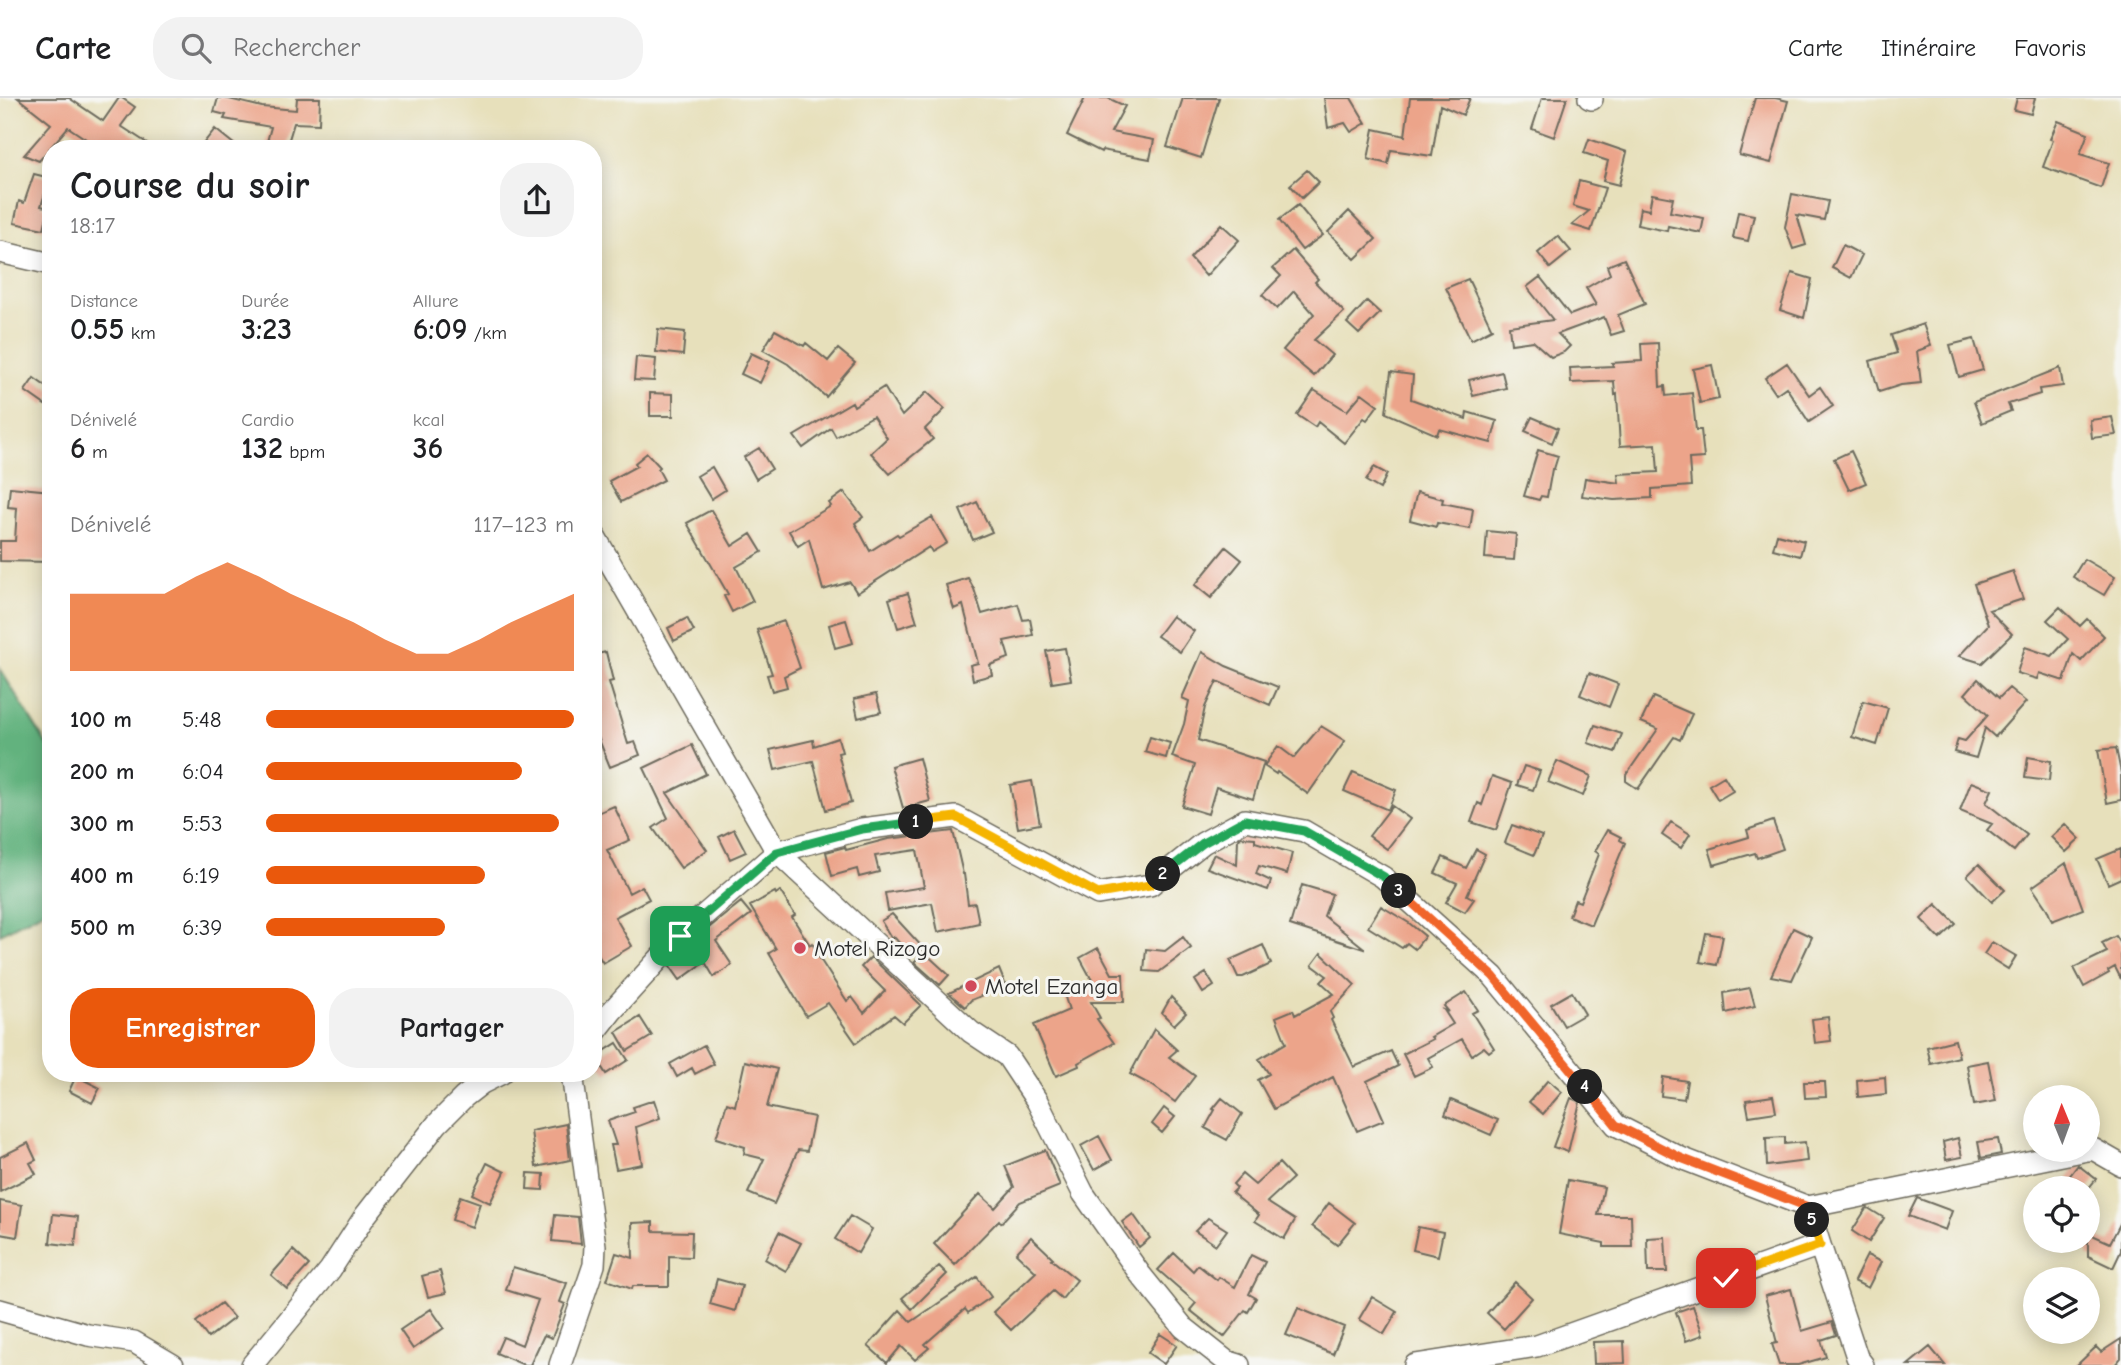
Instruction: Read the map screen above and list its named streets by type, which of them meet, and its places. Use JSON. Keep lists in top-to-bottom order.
{
  "places": ["Motel Rizogo", "Motel Ezanga"],
  "north": "top",
  "page": {
    "header": "Carte",
    "search": "Rechercher",
    "nav": ["Carte", "Itinéraire", "Favoris"],
    "heading": ["Course du soir", "18:17"],
    "stats": [
      ["Distance", "0.55 km"],
      ["Durée", "3:23"],
      ["Allure", "6:09 /km"],
      ["Dénivelé", "6 m"],
      ["Cardio", "132 bpm"],
      ["kcal", "36"]
    ],
    "chart": ["Dénivelé", "117–123 m"],
    "list": [
      {
        "name": "100 m",
        "note": "5:48"
      },
      {
        "name": "200 m",
        "note": "6:04"
      },
      {
        "name": "300 m",
        "note": "5:53"
      },
      {
        "name": "400 m",
        "note": "6:19"
      },
      {
        "name": "500 m",
        "note": "6:39"
      }
    ],
    "pins": [
      "1",
      "2",
      "3",
      "4",
      "5"
    ],
    "buttons": ["Enregistrer", "Partager"]
  }
}
